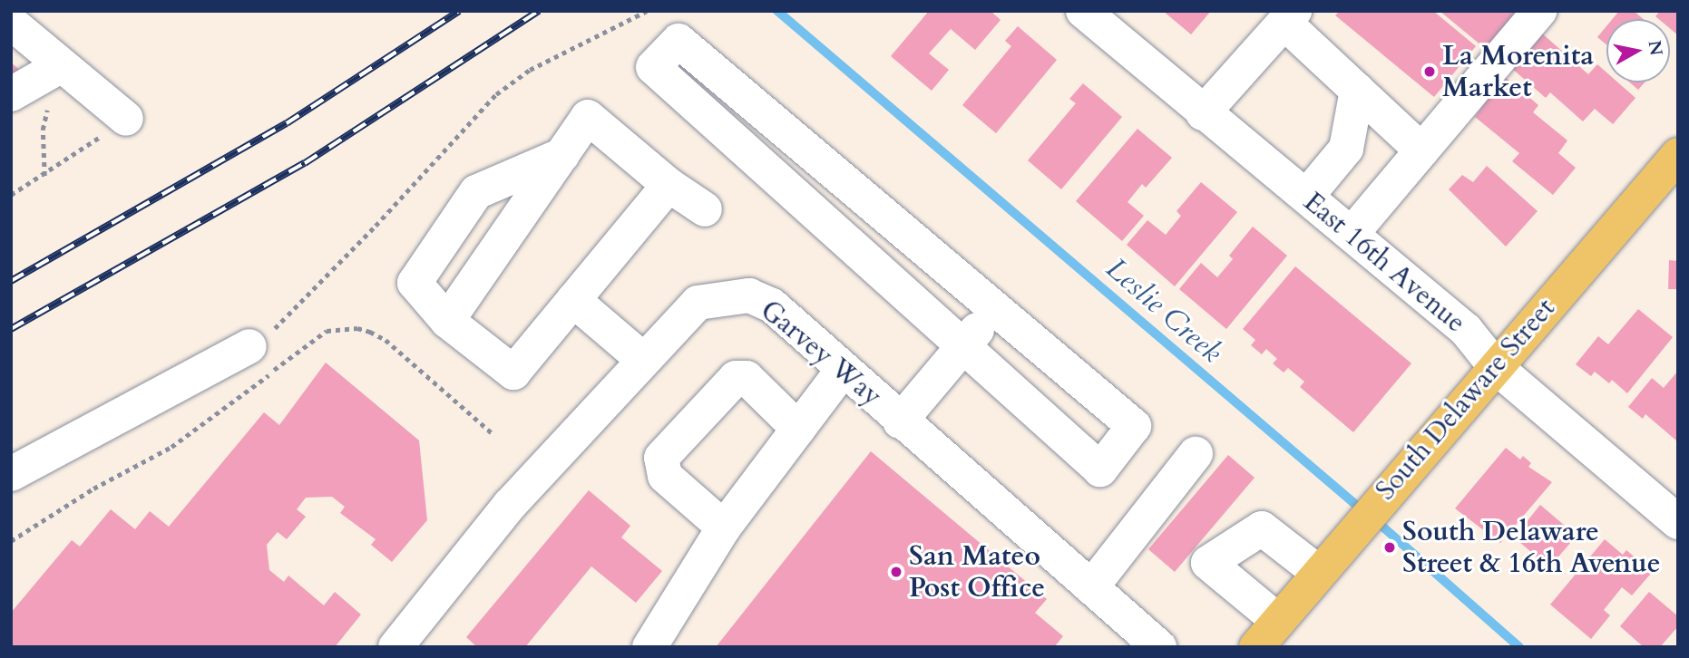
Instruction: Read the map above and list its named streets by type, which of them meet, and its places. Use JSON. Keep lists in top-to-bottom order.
{
  "streets": {
    "main road": ["South Delaware Street"],
    "street": ["East 16th Avenue", "Garvey Way"]
  },
  "crossings": [
    ["East 16th Avenue", "South Delaware Street"]
  ],
  "water": ["Leslie Creek"],
  "places": ["La Morenita Market", "South Delaware Street & 16th Avenue", "San Mateo Post Office"],
  "north": "right"
}
